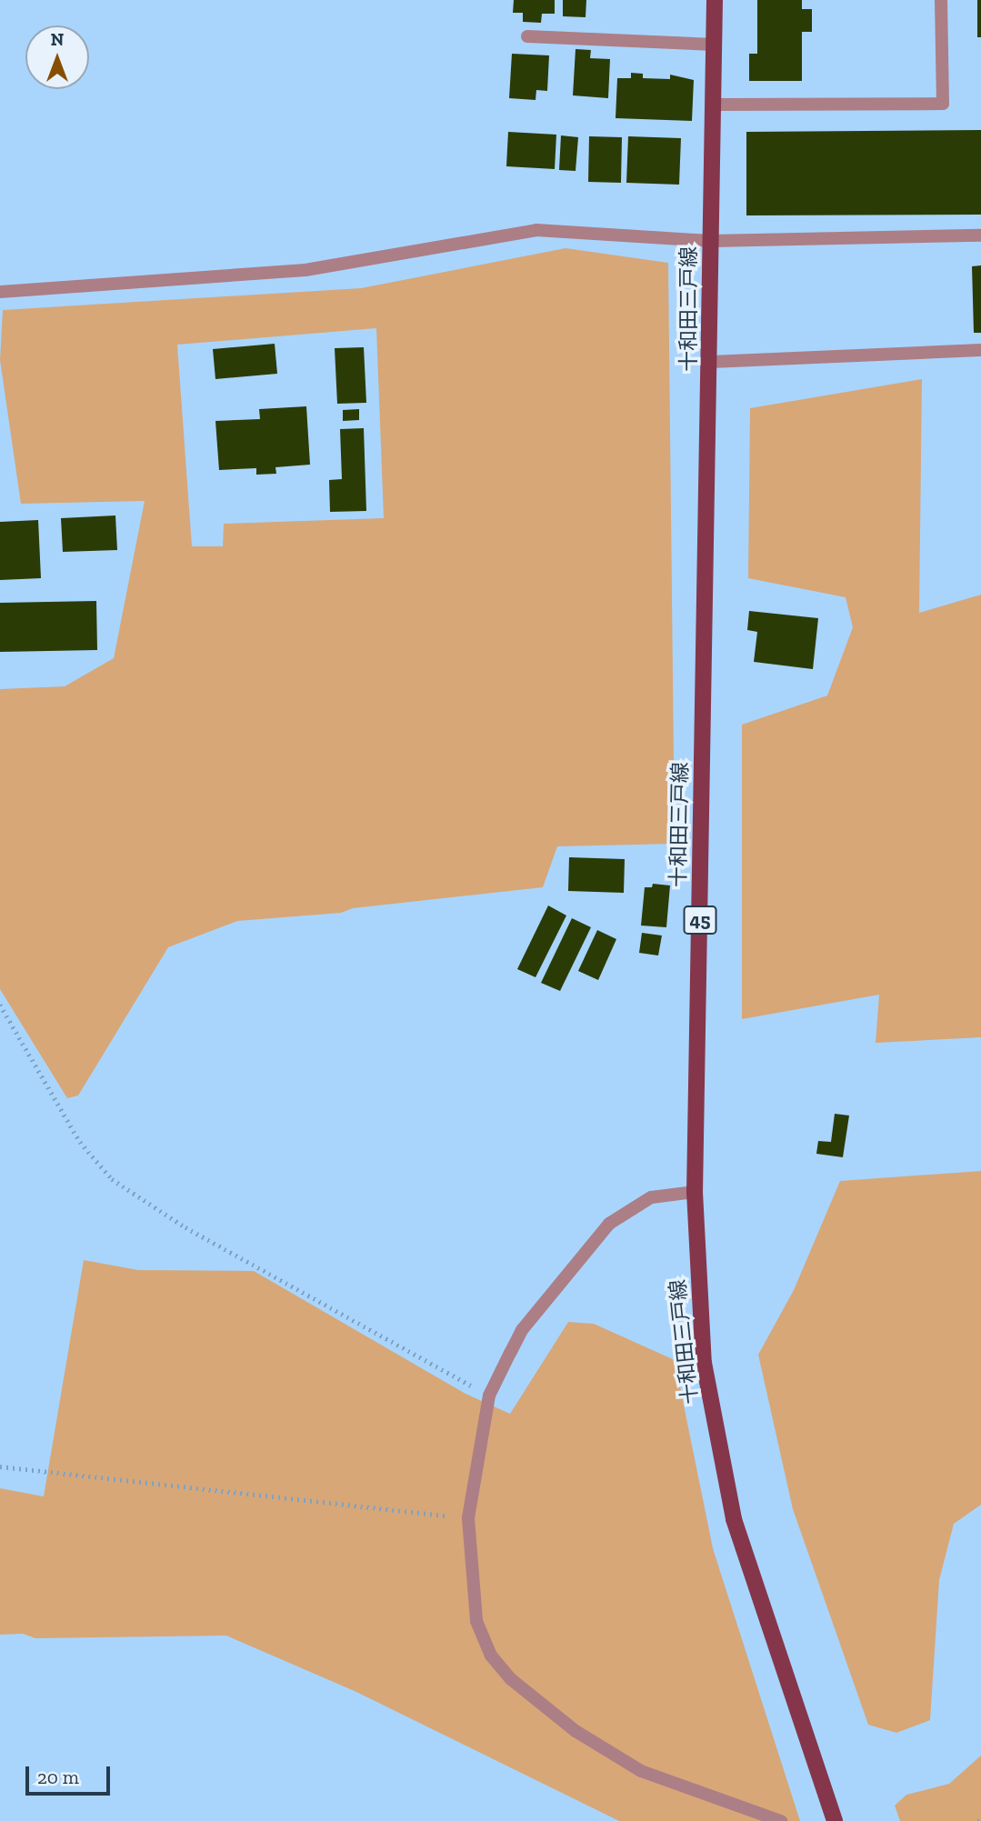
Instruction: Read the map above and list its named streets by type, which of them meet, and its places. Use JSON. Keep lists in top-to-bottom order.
{
  "streets": {
    "main road": ["十和田三戸線", "45"]
  },
  "scale_bar": "20 m",
  "north": "top"
}
